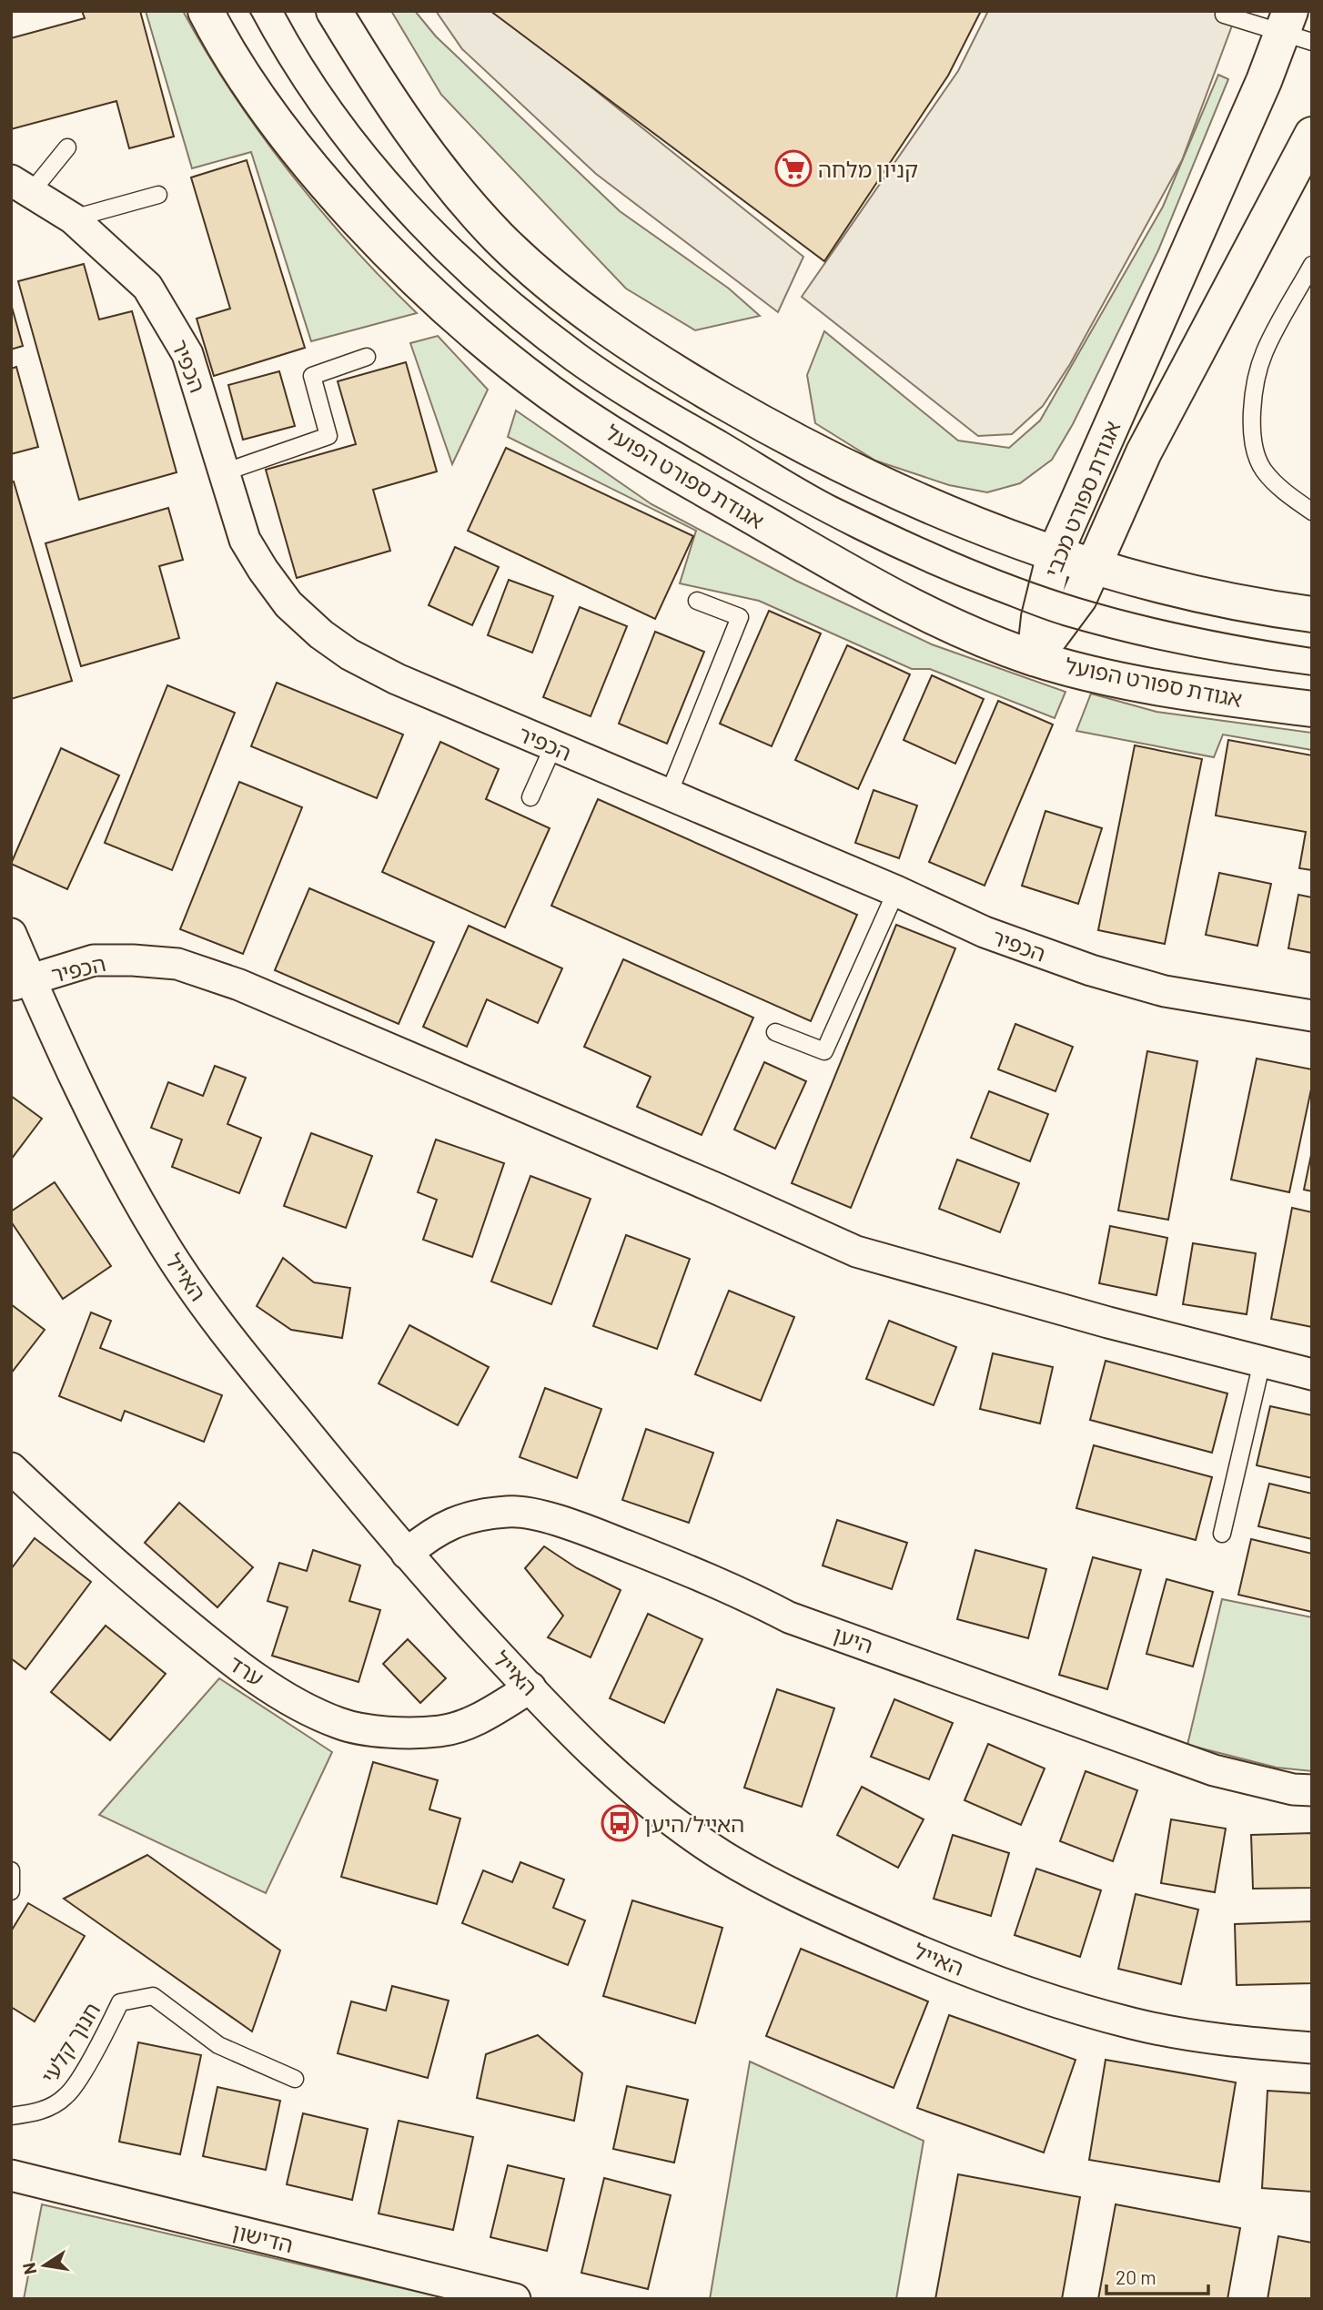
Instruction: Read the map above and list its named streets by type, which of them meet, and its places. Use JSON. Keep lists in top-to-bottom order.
{
  "streets": {
    "street": [
      "הכפיר",
      "אגודת ספורט הפועל",
      "אגודת ספורט מכבי",
      "האייל",
      "היען",
      "ערד",
      "הדישון"
    ],
    "lane": ["חנוך קלעי"]
  },
  "crossings": [
    ["הכפיר", "האייל"],
    ["אגודת ספורט הפועל", "אגודת ספורט מכבי"],
    ["האייל", "היען"],
    ["האייל", "ערד"]
  ],
  "places": {
    "supermarket": ["קניון מלחה"],
    "bus stop": ["האייל/היען"]
  },
  "scale_bar": "20 m",
  "north": "left"
}
